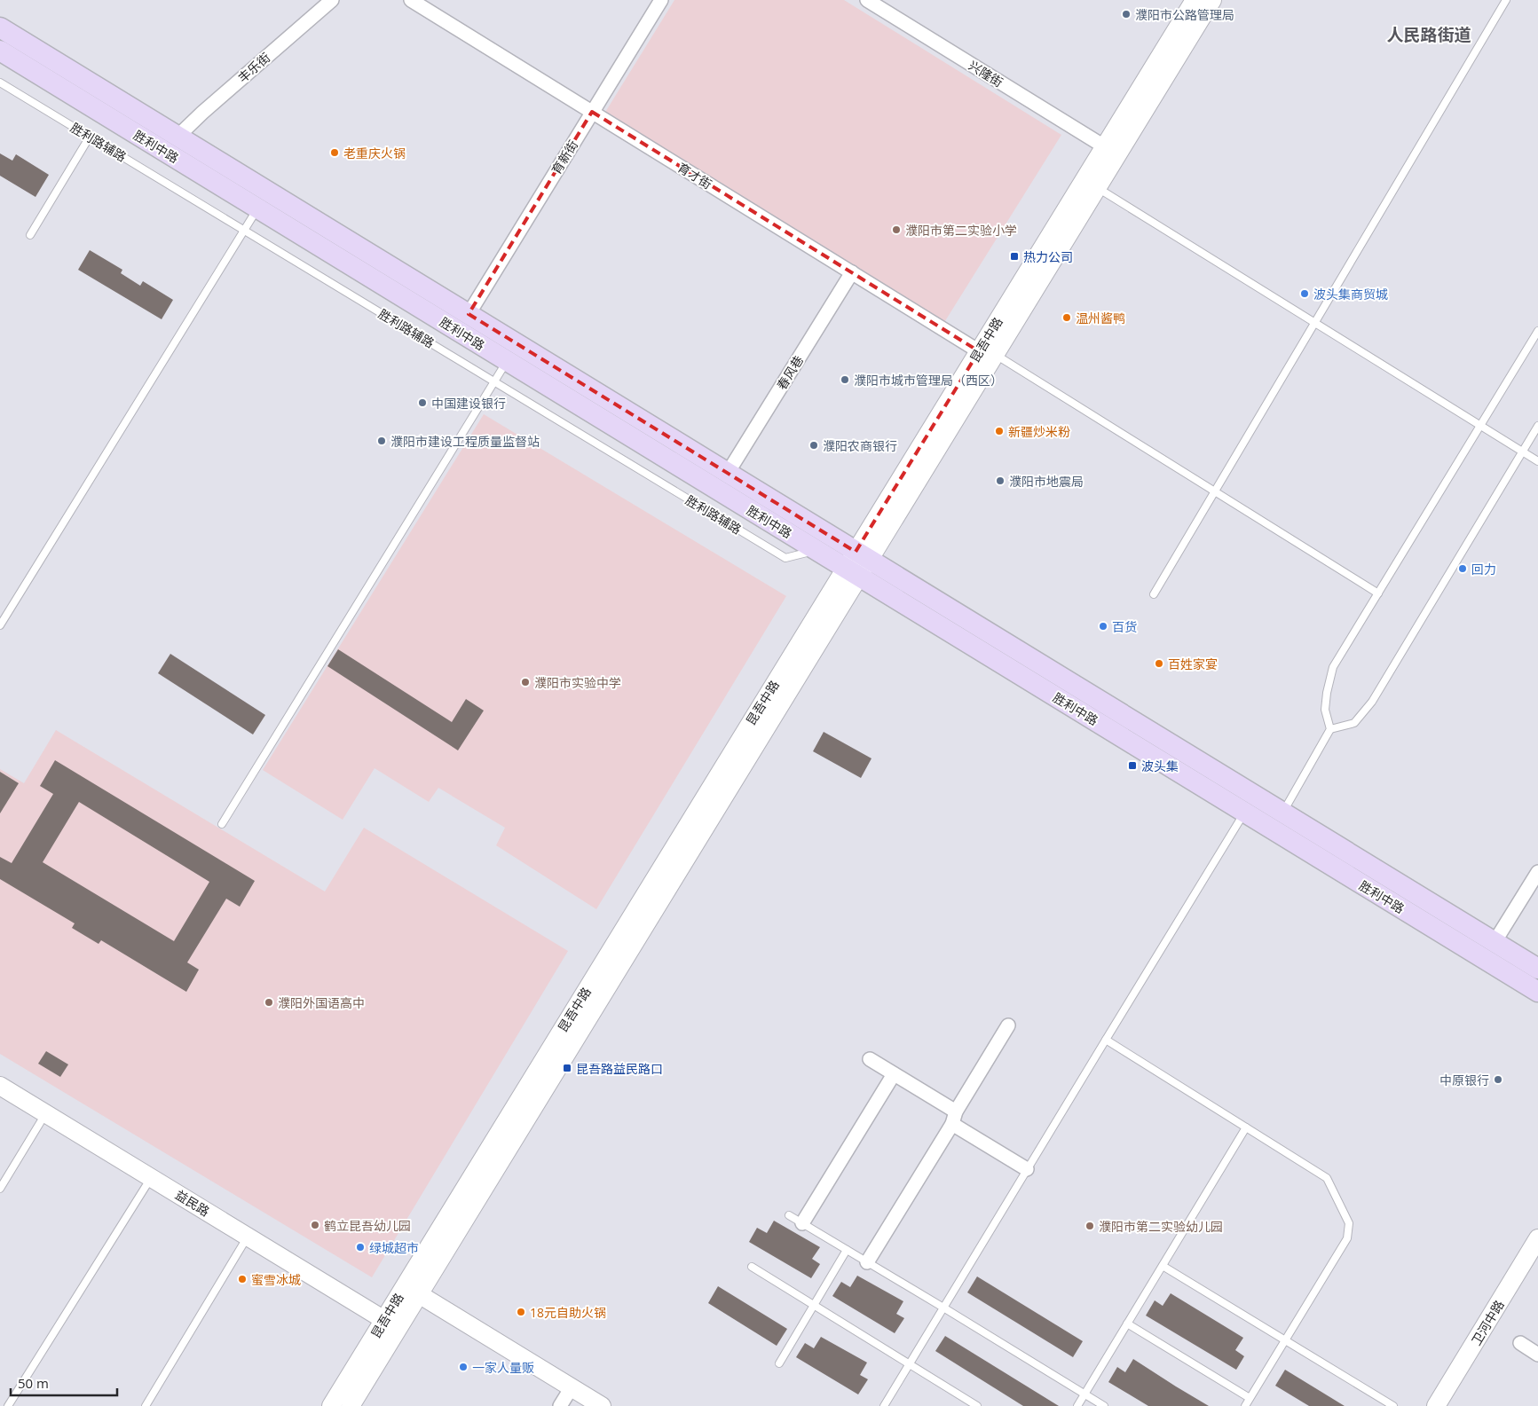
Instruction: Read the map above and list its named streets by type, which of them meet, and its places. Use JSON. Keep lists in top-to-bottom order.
{
  "streets": {
    "main road": ["胜利中路"],
    "street": [
      "丰乐街",
      "兴隆街",
      "育新街",
      "育才街",
      "昆吾中路",
      "春风巷",
      "益民路",
      "卫河中路"
    ],
    "lane": ["胜利路辅路"]
  },
  "crossings": [
    ["丰乐街", "胜利中路"],
    ["兴隆街", "昆吾中路"],
    ["胜利路辅路", "胜利中路"],
    ["胜利中路", "育新街"],
    ["胜利中路", "昆吾中路"],
    ["胜利中路", "春风巷"],
    ["育新街", "育才街"],
    ["育才街", "昆吾中路"],
    ["育才街", "春风巷"],
    ["昆吾中路", "益民路"]
  ],
  "districts": ["人民路街道"],
  "places": {
    "other": [
      "濮阳市公路管理局",
      "老重庆火锅",
      "濮阳市第二实验小学",
      "波头集商贸城",
      "温州酱鸭",
      "濮阳市城市管理局（西区）",
      "中国建设银行",
      "新疆炒米粉",
      "濮阳市建设工程质量监督站",
      "濮阳农商银行",
      "濮阳市地震局",
      "回力",
      "百货",
      "百姓家宴",
      "濮阳市实验中学",
      "濮阳外国语高中",
      "中原银行",
      "鹤立昆吾幼儿园",
      "濮阳市第二实验幼儿园",
      "绿城超市",
      "蜜雪冰城",
      "18元自助火锅",
      "一家人量贩"
    ],
    "transit": ["热力公司", "波头集", "昆吾路益民路口"]
  },
  "scale_bar": "50 m"
}
